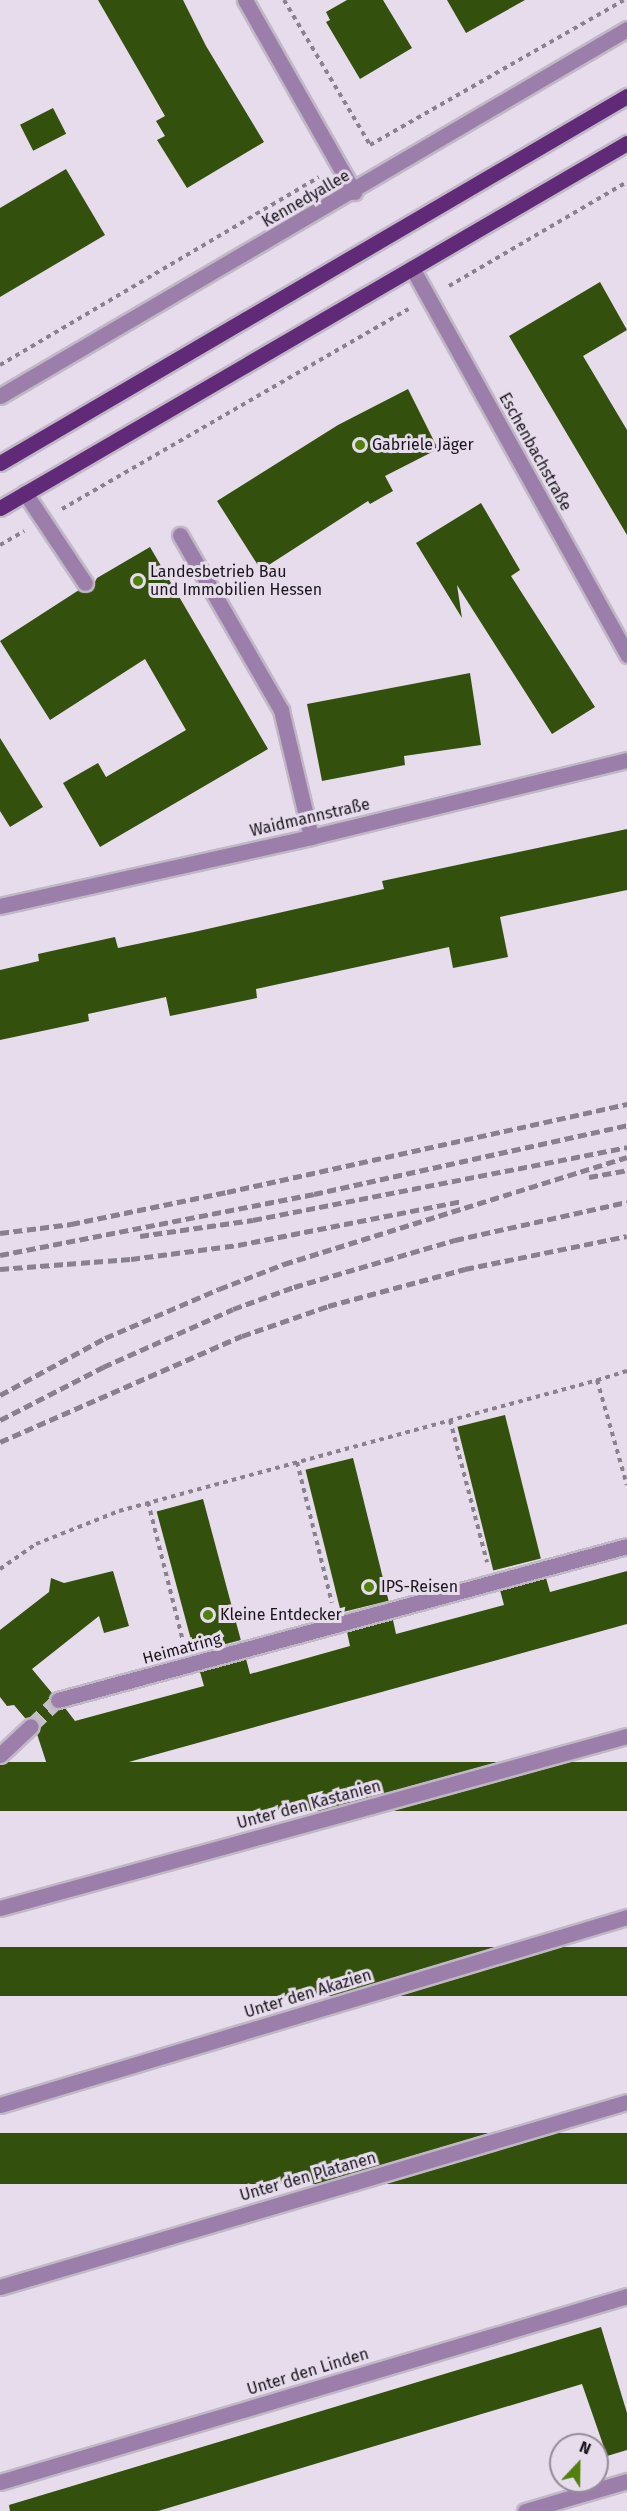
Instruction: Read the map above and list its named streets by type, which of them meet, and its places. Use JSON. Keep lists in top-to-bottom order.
{
  "streets": {
    "street": [
      "Kennedyallee",
      "Eschenbachstraße",
      "Waidmannstraße",
      "Heimatring",
      "Unter den Kastanien",
      "Unter den Akazien",
      "Unter den Platanen",
      "Unter den Linden"
    ]
  },
  "places": [
    "Gabriele Jäger",
    "Landesbetrieb Bau und Immobilien Hessen",
    "IPS-Reisen",
    "Kleine Entdecker"
  ],
  "north": "top"
}
